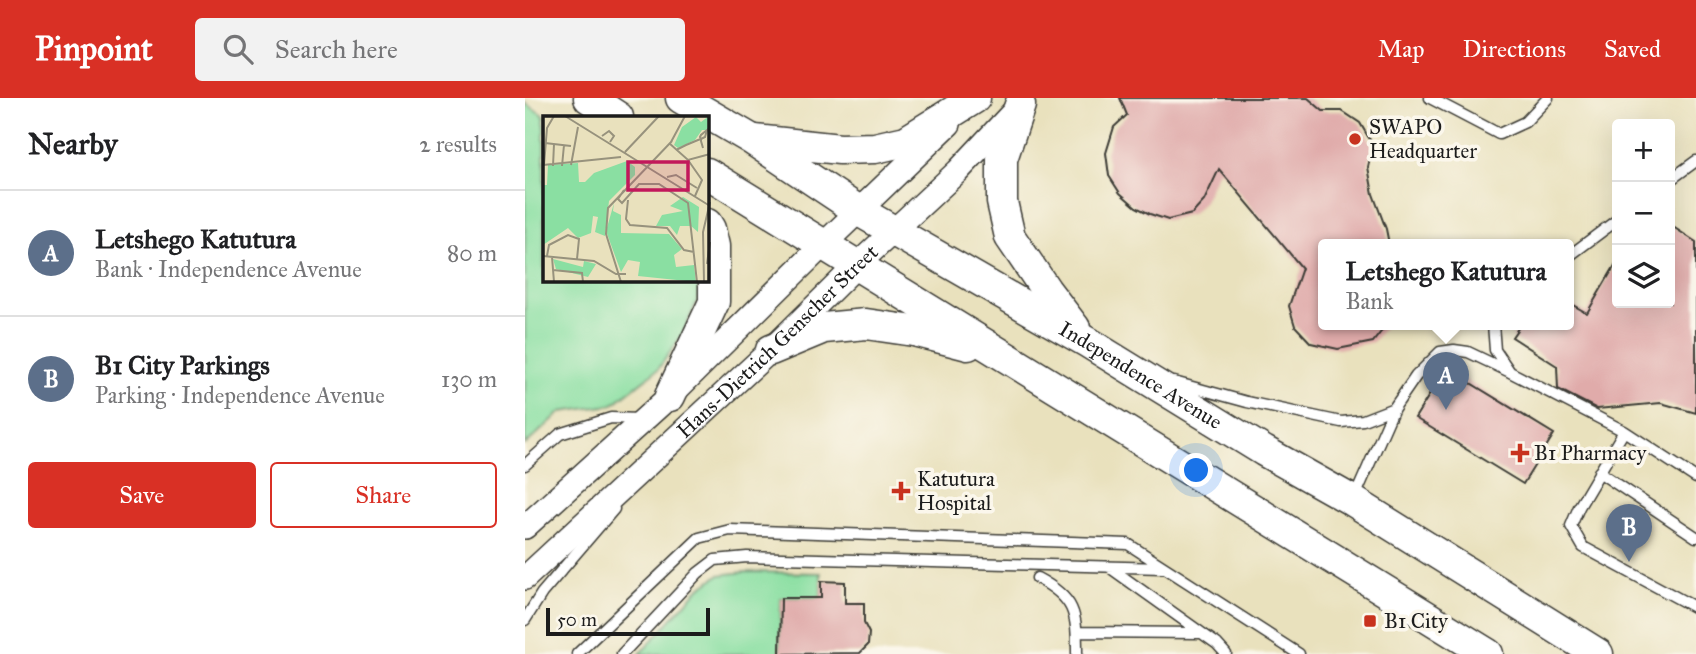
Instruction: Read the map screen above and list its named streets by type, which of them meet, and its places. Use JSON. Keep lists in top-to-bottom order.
{
  "streets": {
    "main road": ["Independence Avenue"],
    "street": ["Hans-Dietrich Genscher Street"]
  },
  "crossings": [
    ["Hans-Dietrich Genscher Street", "Independence Avenue"]
  ],
  "places": {
    "other": ["SWAPO Headquarter"],
    "health": ["B1 Pharmacy", "Katutura Hospital"],
    "transit": ["B1 City"]
  },
  "scale_bar": "50 m",
  "page": {
    "header": "Pinpoint",
    "search": "Search here",
    "nav": ["Map", "Directions", "Saved"],
    "heading": ["Nearby", "2 results"],
    "map_buttons": ["+", "−"],
    "list": [
      {
        "mark": "A",
        "name": "Letshego Katutura",
        "note": "Bank · Independence Avenue",
        "value": "80 m"
      },
      {
        "mark": "B",
        "name": "B1 City Parkings",
        "note": "Parking · Independence Avenue",
        "value": "130 m"
      }
    ],
    "popup": ["Letshego Katutura", "Bank"],
    "pins": ["A", "B"],
    "buttons": ["Save", "Share"],
    "scale": "50 m"
  }
}
